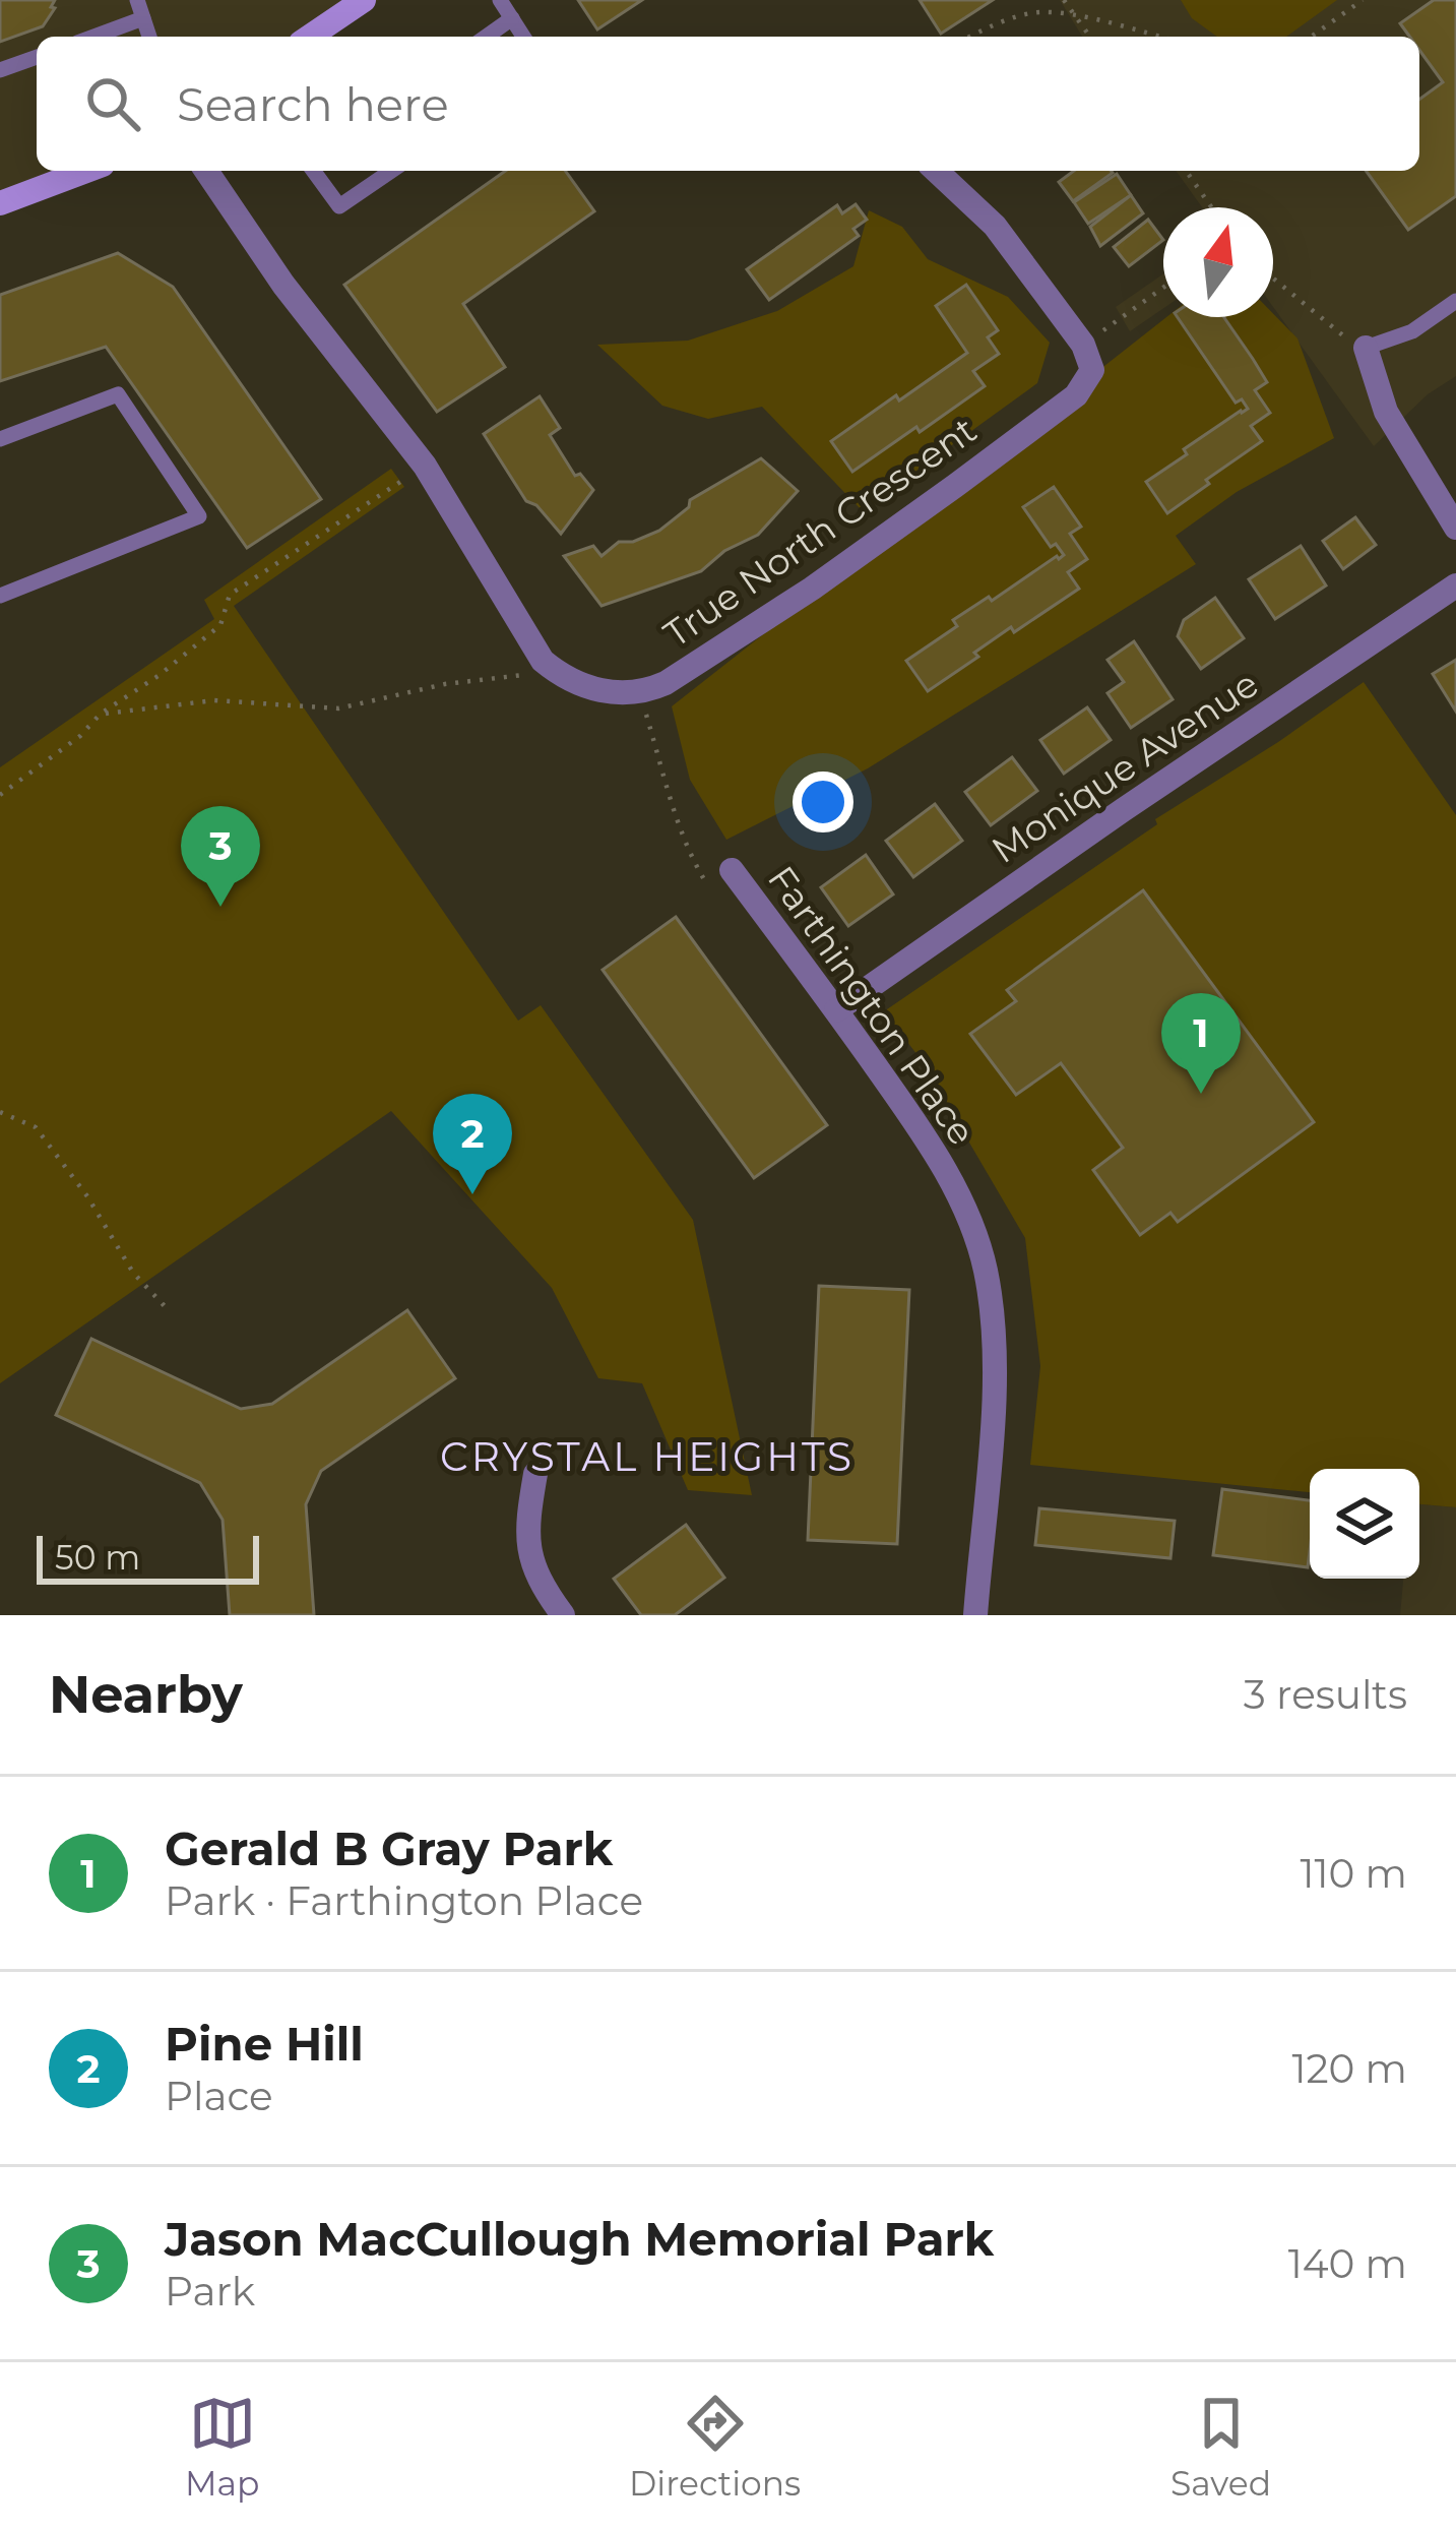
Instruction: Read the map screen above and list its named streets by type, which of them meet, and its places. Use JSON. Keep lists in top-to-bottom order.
{
  "streets": {
    "street": ["True North Crescent", "Monique Avenue", "Farthington Place"]
  },
  "crossings": [
    ["Monique Avenue", "Farthington Place"]
  ],
  "districts": ["CRYSTAL HEIGHTS"],
  "scale_bar": "50 m",
  "north": "top",
  "page": {
    "search": "Search here",
    "pins": ["3", "1", "2"],
    "scale": "50 m",
    "heading": ["Nearby", "3 results"],
    "list": [
      {
        "mark": "1",
        "name": "Gerald B Gray Park",
        "note": "Park · Farthington Place",
        "value": "110 m"
      },
      {
        "mark": "2",
        "name": "Pine Hill",
        "note": "Place",
        "value": "120 m"
      },
      {
        "mark": "3",
        "name": "Jason MacCullough Memorial Park",
        "note": "Park",
        "value": "140 m"
      }
    ],
    "nav": ["Map", "Directions", "Saved"]
  }
}
